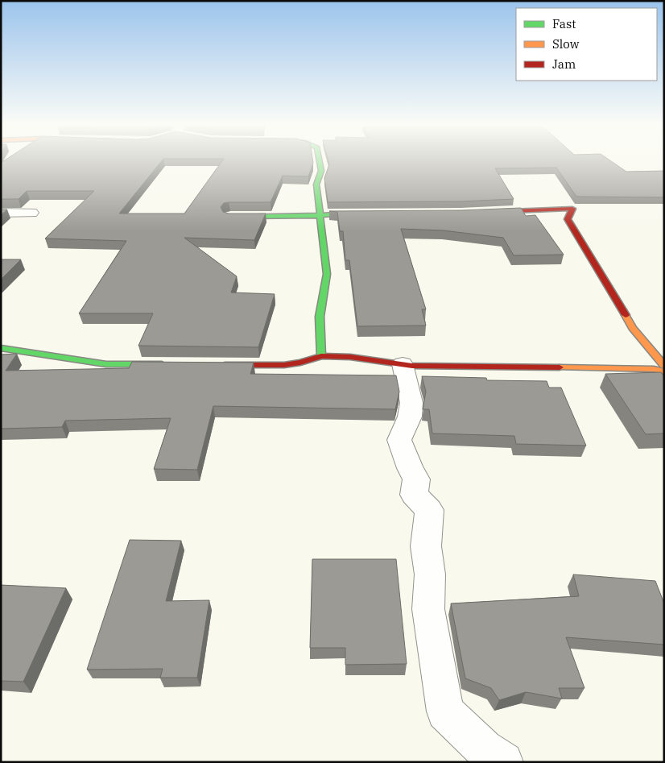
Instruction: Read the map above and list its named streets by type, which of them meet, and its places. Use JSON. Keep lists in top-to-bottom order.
{
  "legend": ["Fast", "Slow", "Jam"]
}
